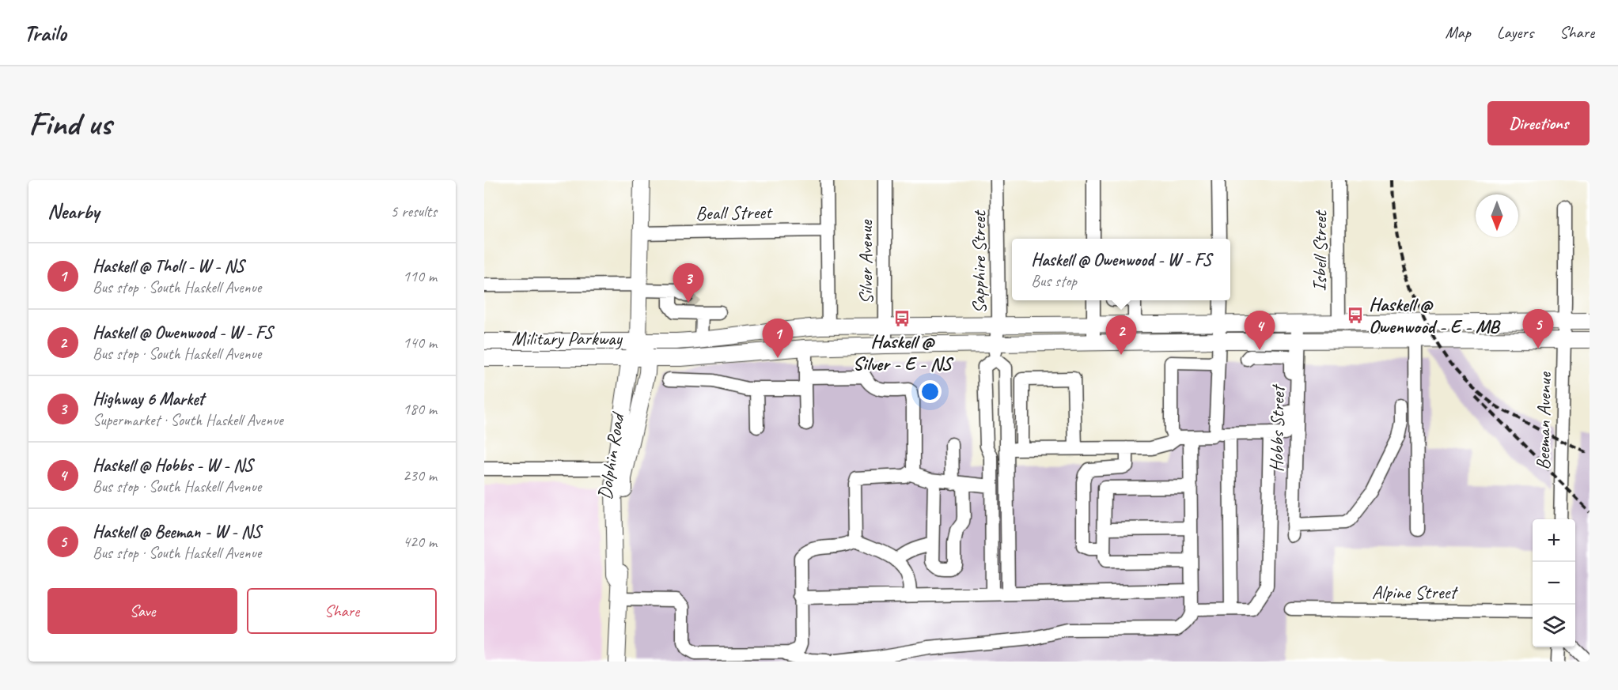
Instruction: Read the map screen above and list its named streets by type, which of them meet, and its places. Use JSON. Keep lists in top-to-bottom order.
{
  "streets": {
    "main road": ["Military Parkway", "Dolphin Road"],
    "street": [
      "Beall Street",
      "Isbell Street",
      "Silver Avenue",
      "Sapphire Street",
      "Beeman Avenue",
      "Hobbs Street",
      "Alpine Street"
    ]
  },
  "crossings": [
    ["Beall Street", "Dolphin Road"],
    ["Isbell Street", "Military Parkway"],
    ["Silver Avenue", "Military Parkway"],
    ["Sapphire Street", "Military Parkway"],
    ["Military Parkway", "Beeman Avenue"],
    ["Military Parkway", "Hobbs Street"],
    ["Military Parkway", "Dolphin Road"]
  ],
  "places": {
    "bus stop": ["Haskell @ Owenwood - E - MB", "Haskell @ Silver - E - NS"]
  },
  "north": "bottom",
  "page": {
    "header": "Trailo",
    "nav": ["Map", "Layers", "Share"],
    "buttons": [
      "Directions",
      ["Save", "Share"]
    ],
    "title": "Find us",
    "heading": ["Nearby", "5 results"],
    "popup": ["Haskell @ Owenwood - W - FS", "Bus stop"],
    "list": [
      {
        "mark": "1",
        "name": "Haskell @ Tholl - W - NS",
        "note": "Bus stop · South Haskell Avenue",
        "value": "110 m"
      },
      {
        "mark": "2",
        "name": "Haskell @ Owenwood - W - FS",
        "note": "Bus stop · South Haskell Avenue",
        "value": "140 m"
      },
      {
        "mark": "3",
        "name": "Highway 6 Market",
        "note": "Supermarket · South Haskell Avenue",
        "value": "180 m"
      },
      {
        "mark": "4",
        "name": "Haskell @ Hobbs - W - NS",
        "note": "Bus stop · South Haskell Avenue",
        "value": "230 m"
      },
      {
        "mark": "5",
        "name": "Haskell @ Beeman - W - NS",
        "note": "Bus stop · South Haskell Avenue",
        "value": "420 m"
      }
    ],
    "pins": [
      "3",
      "5",
      "4",
      "2",
      "1"
    ],
    "map_buttons": ["+", "−"]
  }
}
